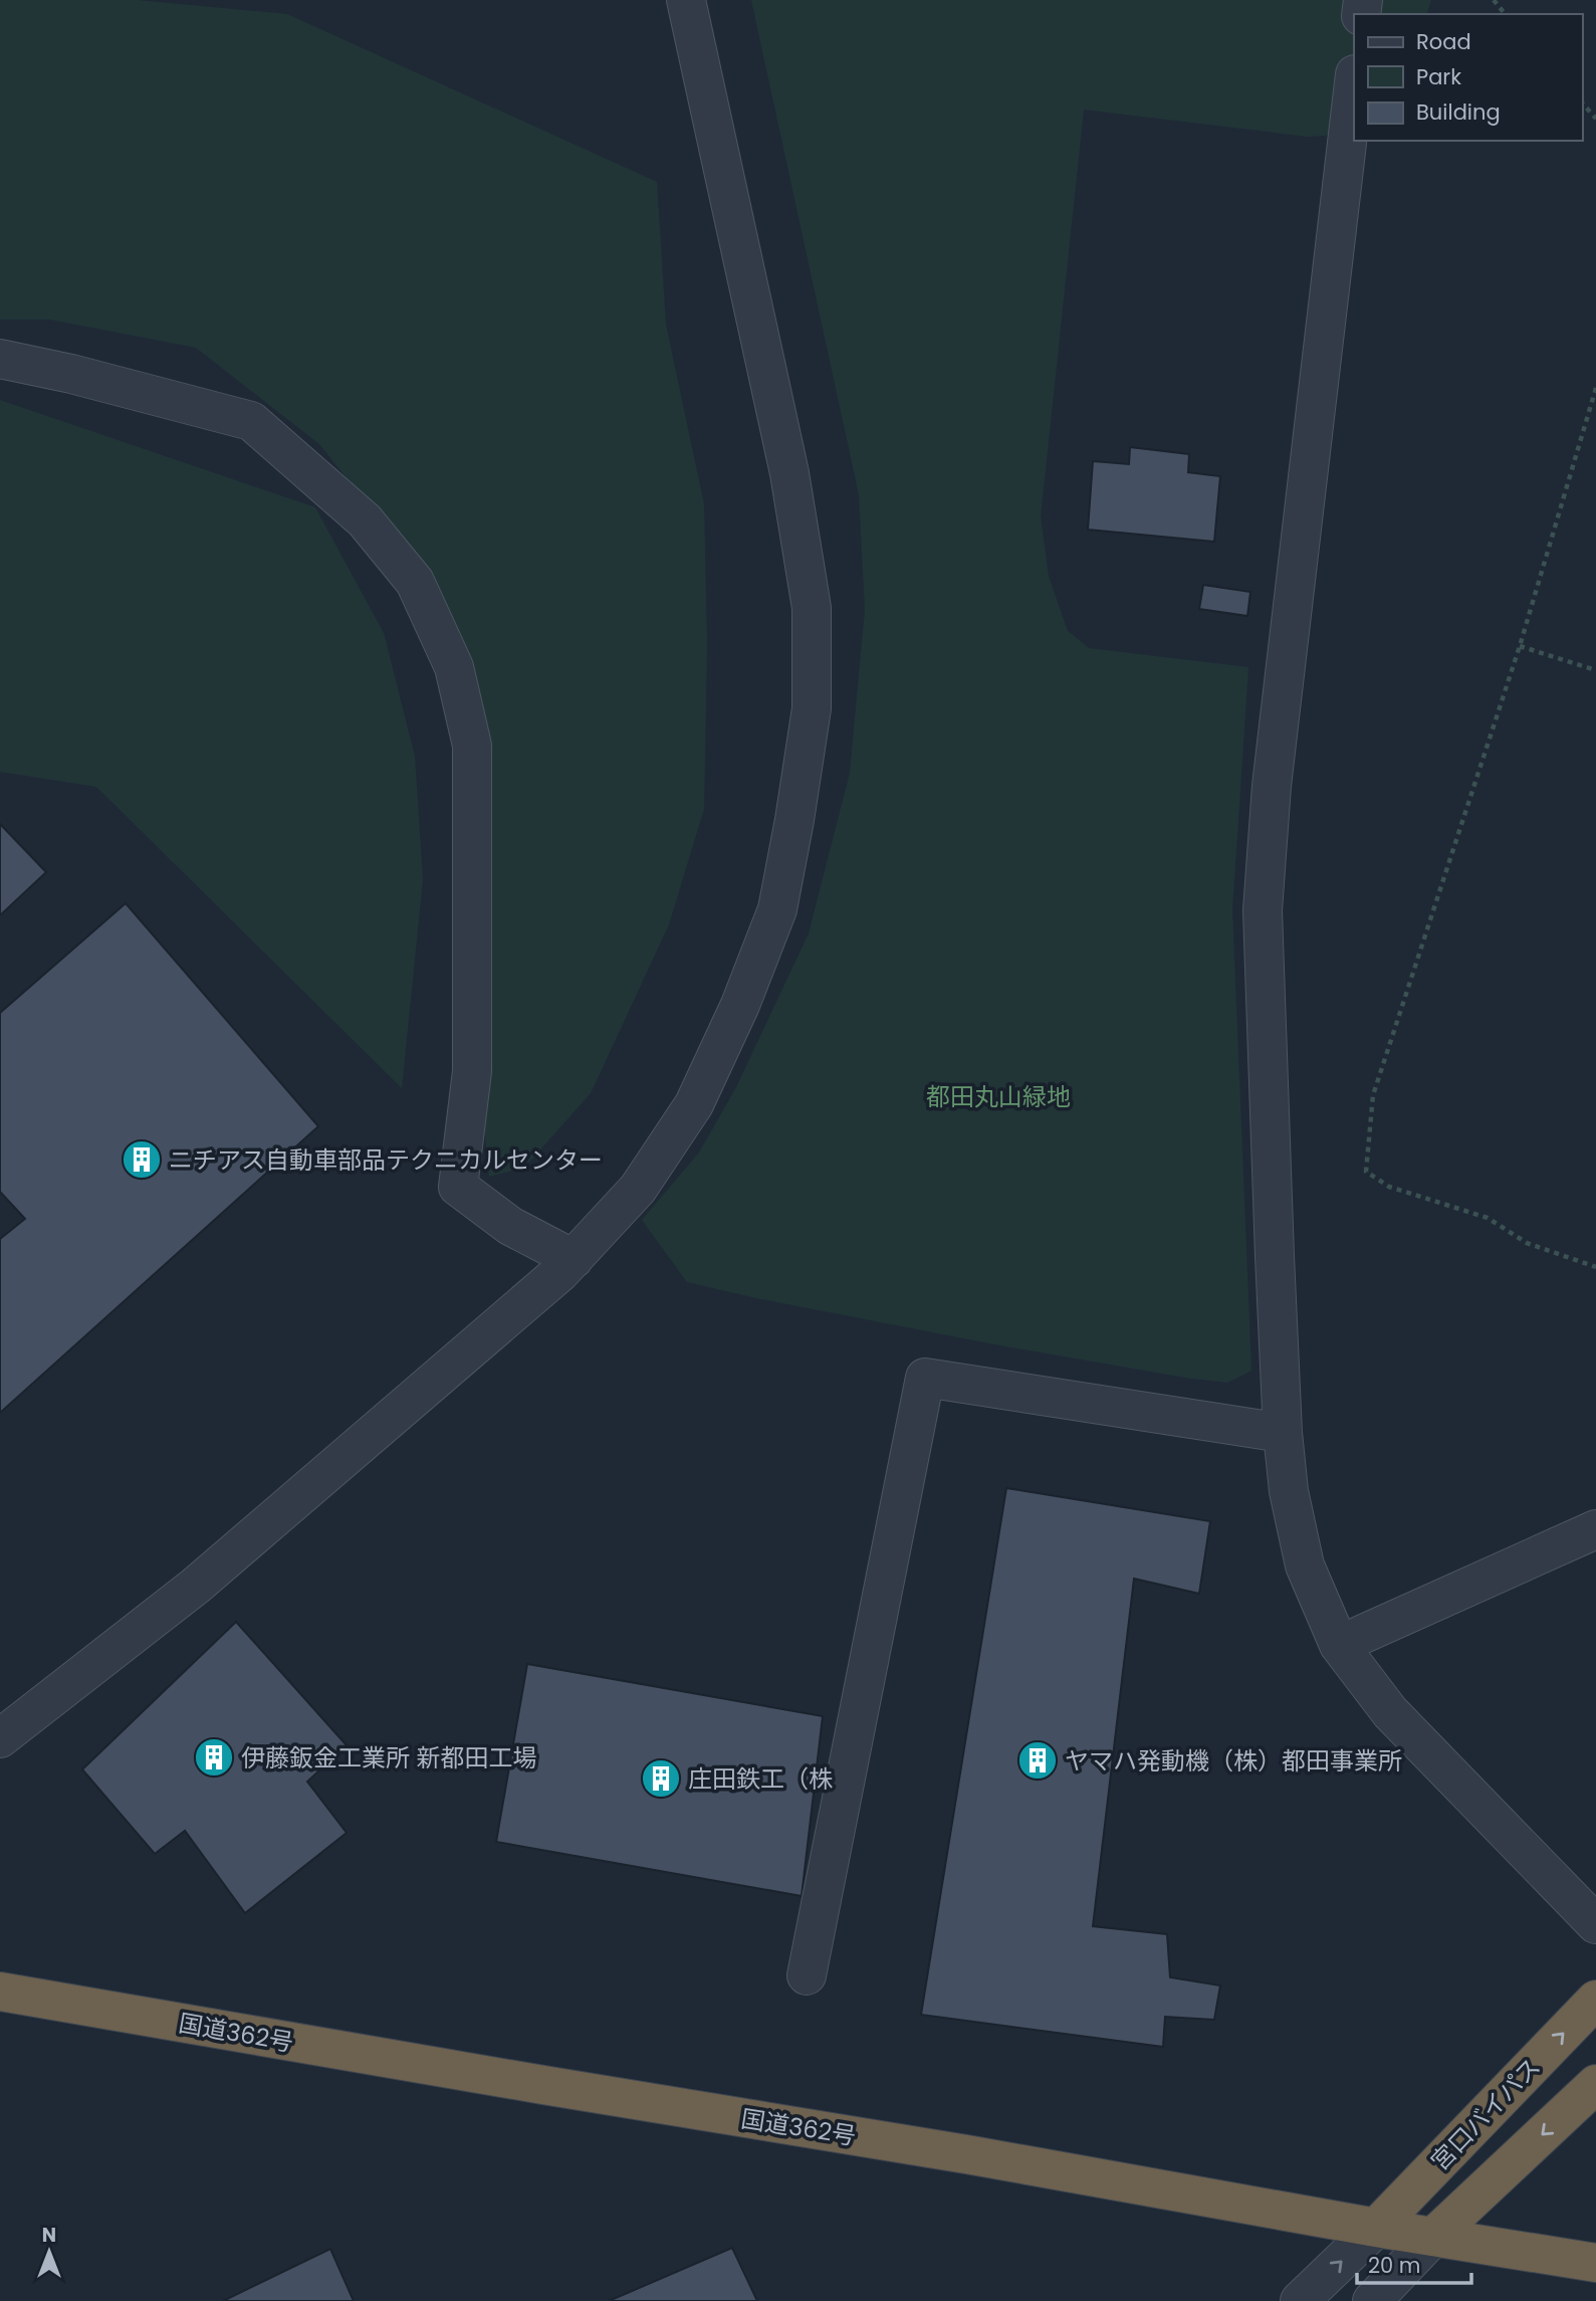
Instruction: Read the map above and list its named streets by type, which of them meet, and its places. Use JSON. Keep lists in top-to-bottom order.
{
  "streets": {
    "highway": ["国道362号", "宮口バイパス"]
  },
  "crossings": [
    ["国道362号", "宮口バイパス"]
  ],
  "parks": ["都田丸山緑地"],
  "places": {
    "building": [
      "ニチアス自動車部品テクニカルセンター",
      "伊藤鈑金工業所 新都田工場",
      "ヤマハ発動機（株）都田事業所",
      "庄田鉄工（株"
    ]
  },
  "legend": ["Road", "Park", "Building"],
  "scale_bar": "20 m",
  "north": "top"
}
